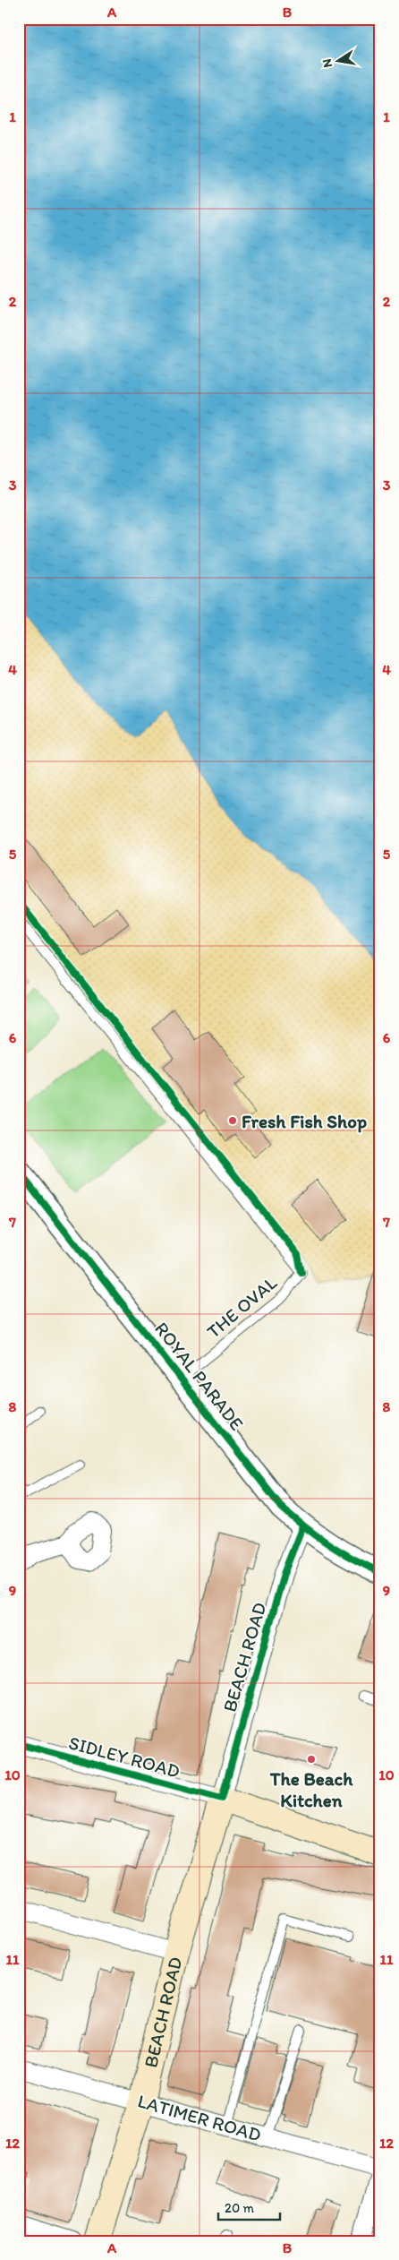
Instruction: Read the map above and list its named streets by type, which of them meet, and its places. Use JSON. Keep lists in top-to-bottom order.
{
  "streets": {
    "main road": ["BEACH ROAD", "SIDLEY ROAD"],
    "street": ["ROYAL PARADE", "LATIMER ROAD"],
    "lane": ["THE OVAL"]
  },
  "crossings": [
    ["THE OVAL", "ROYAL PARADE"],
    ["ROYAL PARADE", "BEACH ROAD"],
    ["BEACH ROAD", "SIDLEY ROAD"],
    ["BEACH ROAD", "LATIMER ROAD"]
  ],
  "places": ["Fresh Fish Shop", "The Beach Kitchen"],
  "scale_bar": "20 m",
  "north": "left",
  "grid": {
    "columns": ["A", "B"],
    "rows": [
      "1",
      "2",
      "3",
      "4",
      "5",
      "6",
      "7",
      "8",
      "9",
      "10",
      "11",
      "12"
    ]
  }
}
